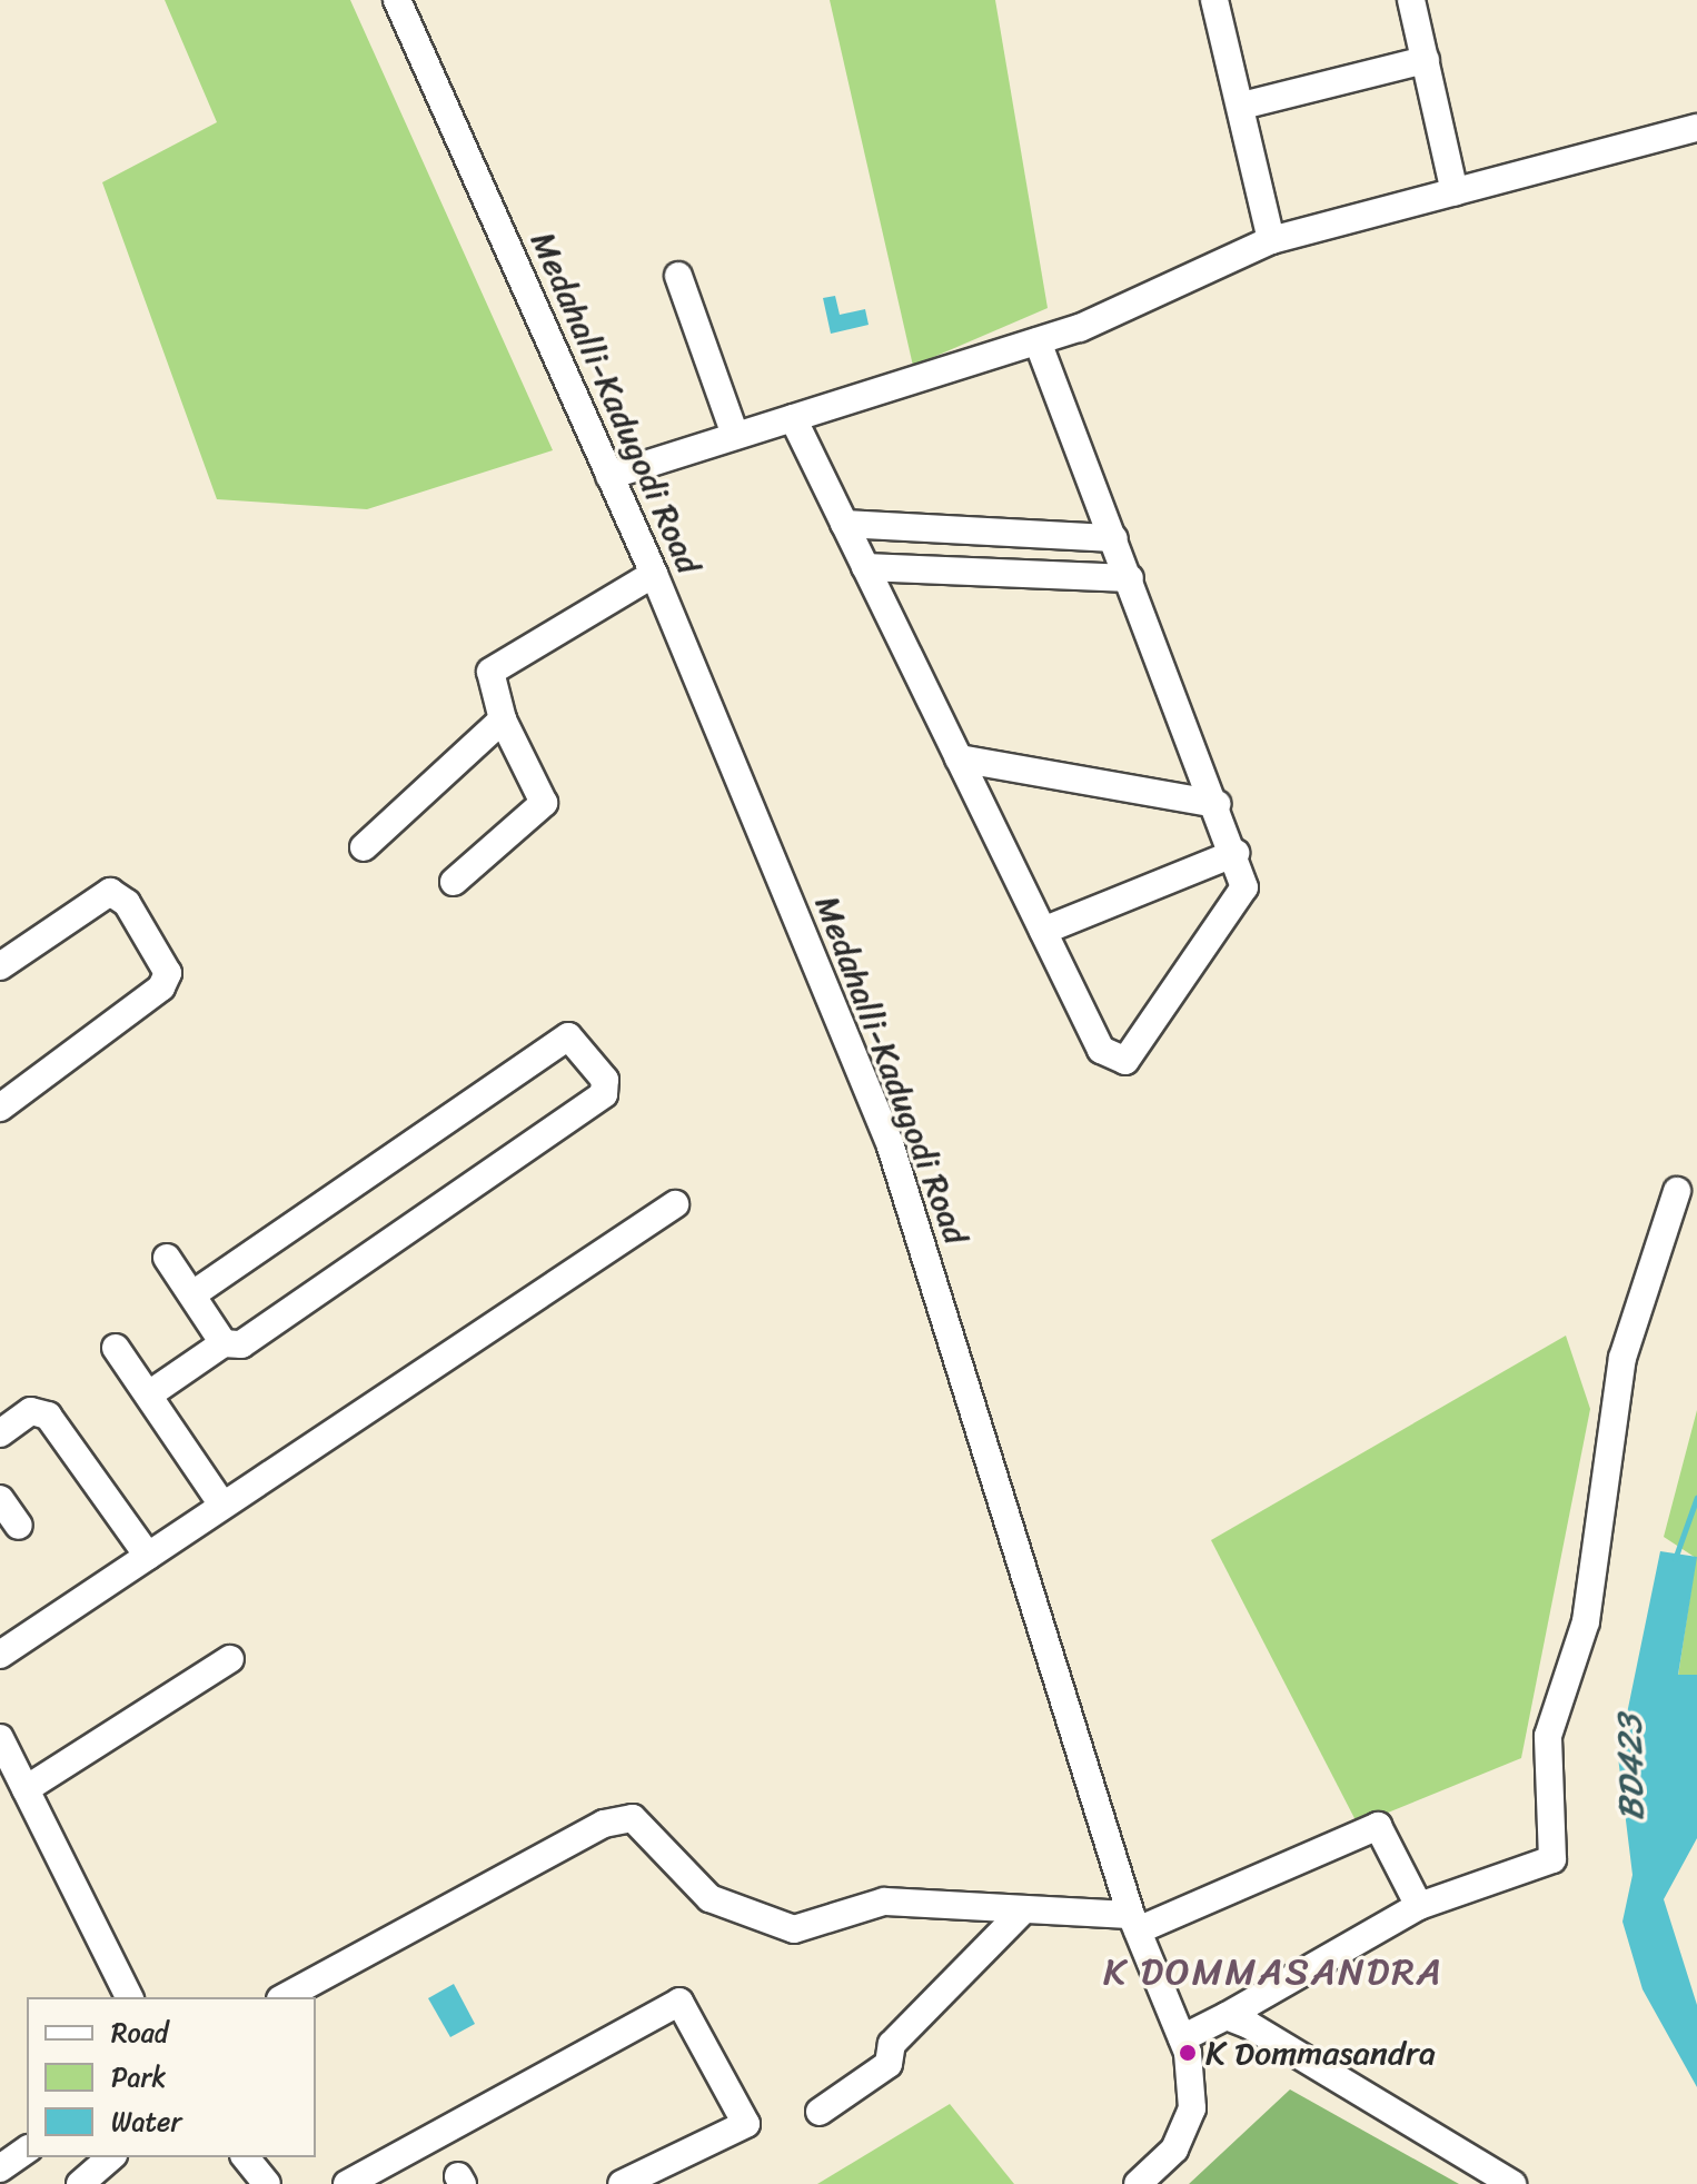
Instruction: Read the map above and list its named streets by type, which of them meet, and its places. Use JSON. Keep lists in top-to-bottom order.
{
  "streets": {
    "street": ["Medahalli-Kadugodi Road"]
  },
  "districts": ["K DOMMASANDRA"],
  "water": ["BD423"],
  "places": ["K Dommasandra"],
  "legend": ["Road", "Park", "Water"]
}
